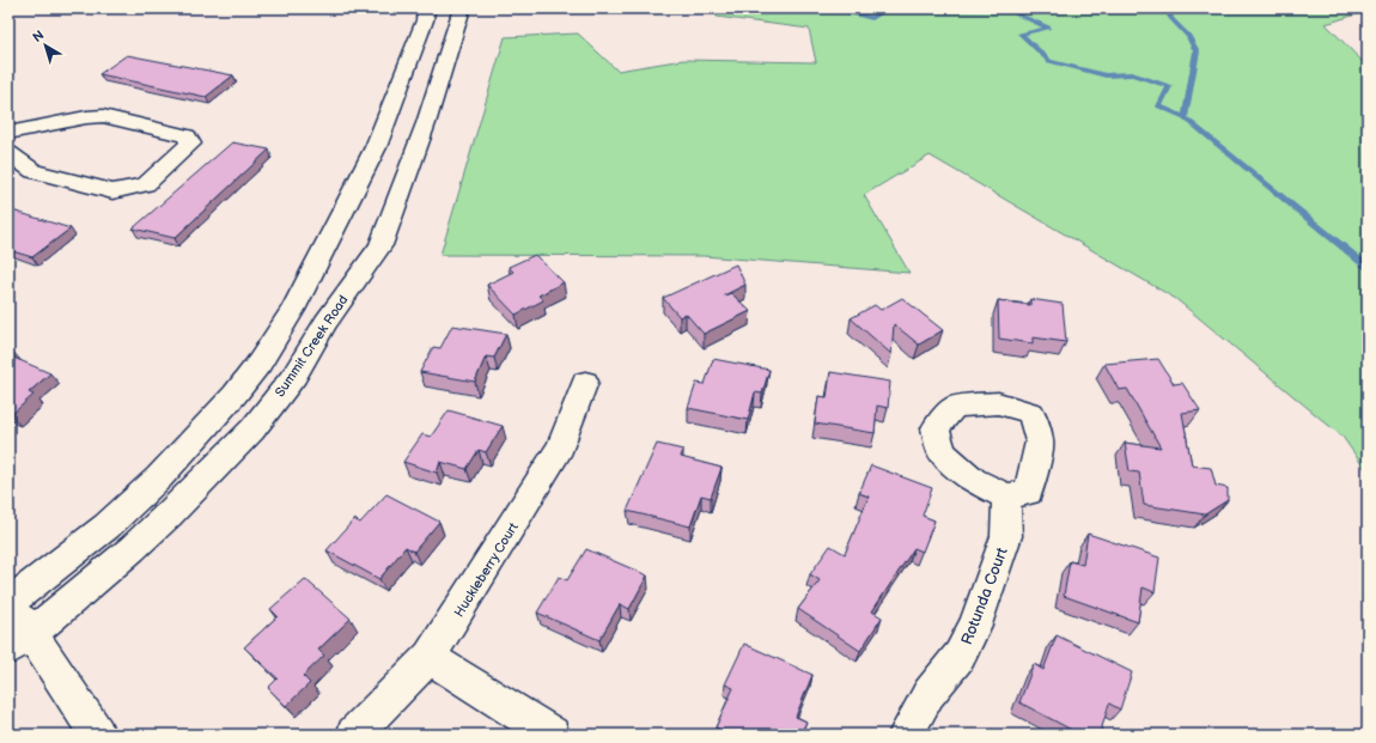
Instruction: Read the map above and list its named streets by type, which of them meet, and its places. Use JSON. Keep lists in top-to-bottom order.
{
  "streets": {
    "street": ["Summit Creek Road", "Huckleberry Court", "Rotunda Court"]
  },
  "north": "top left"
}
